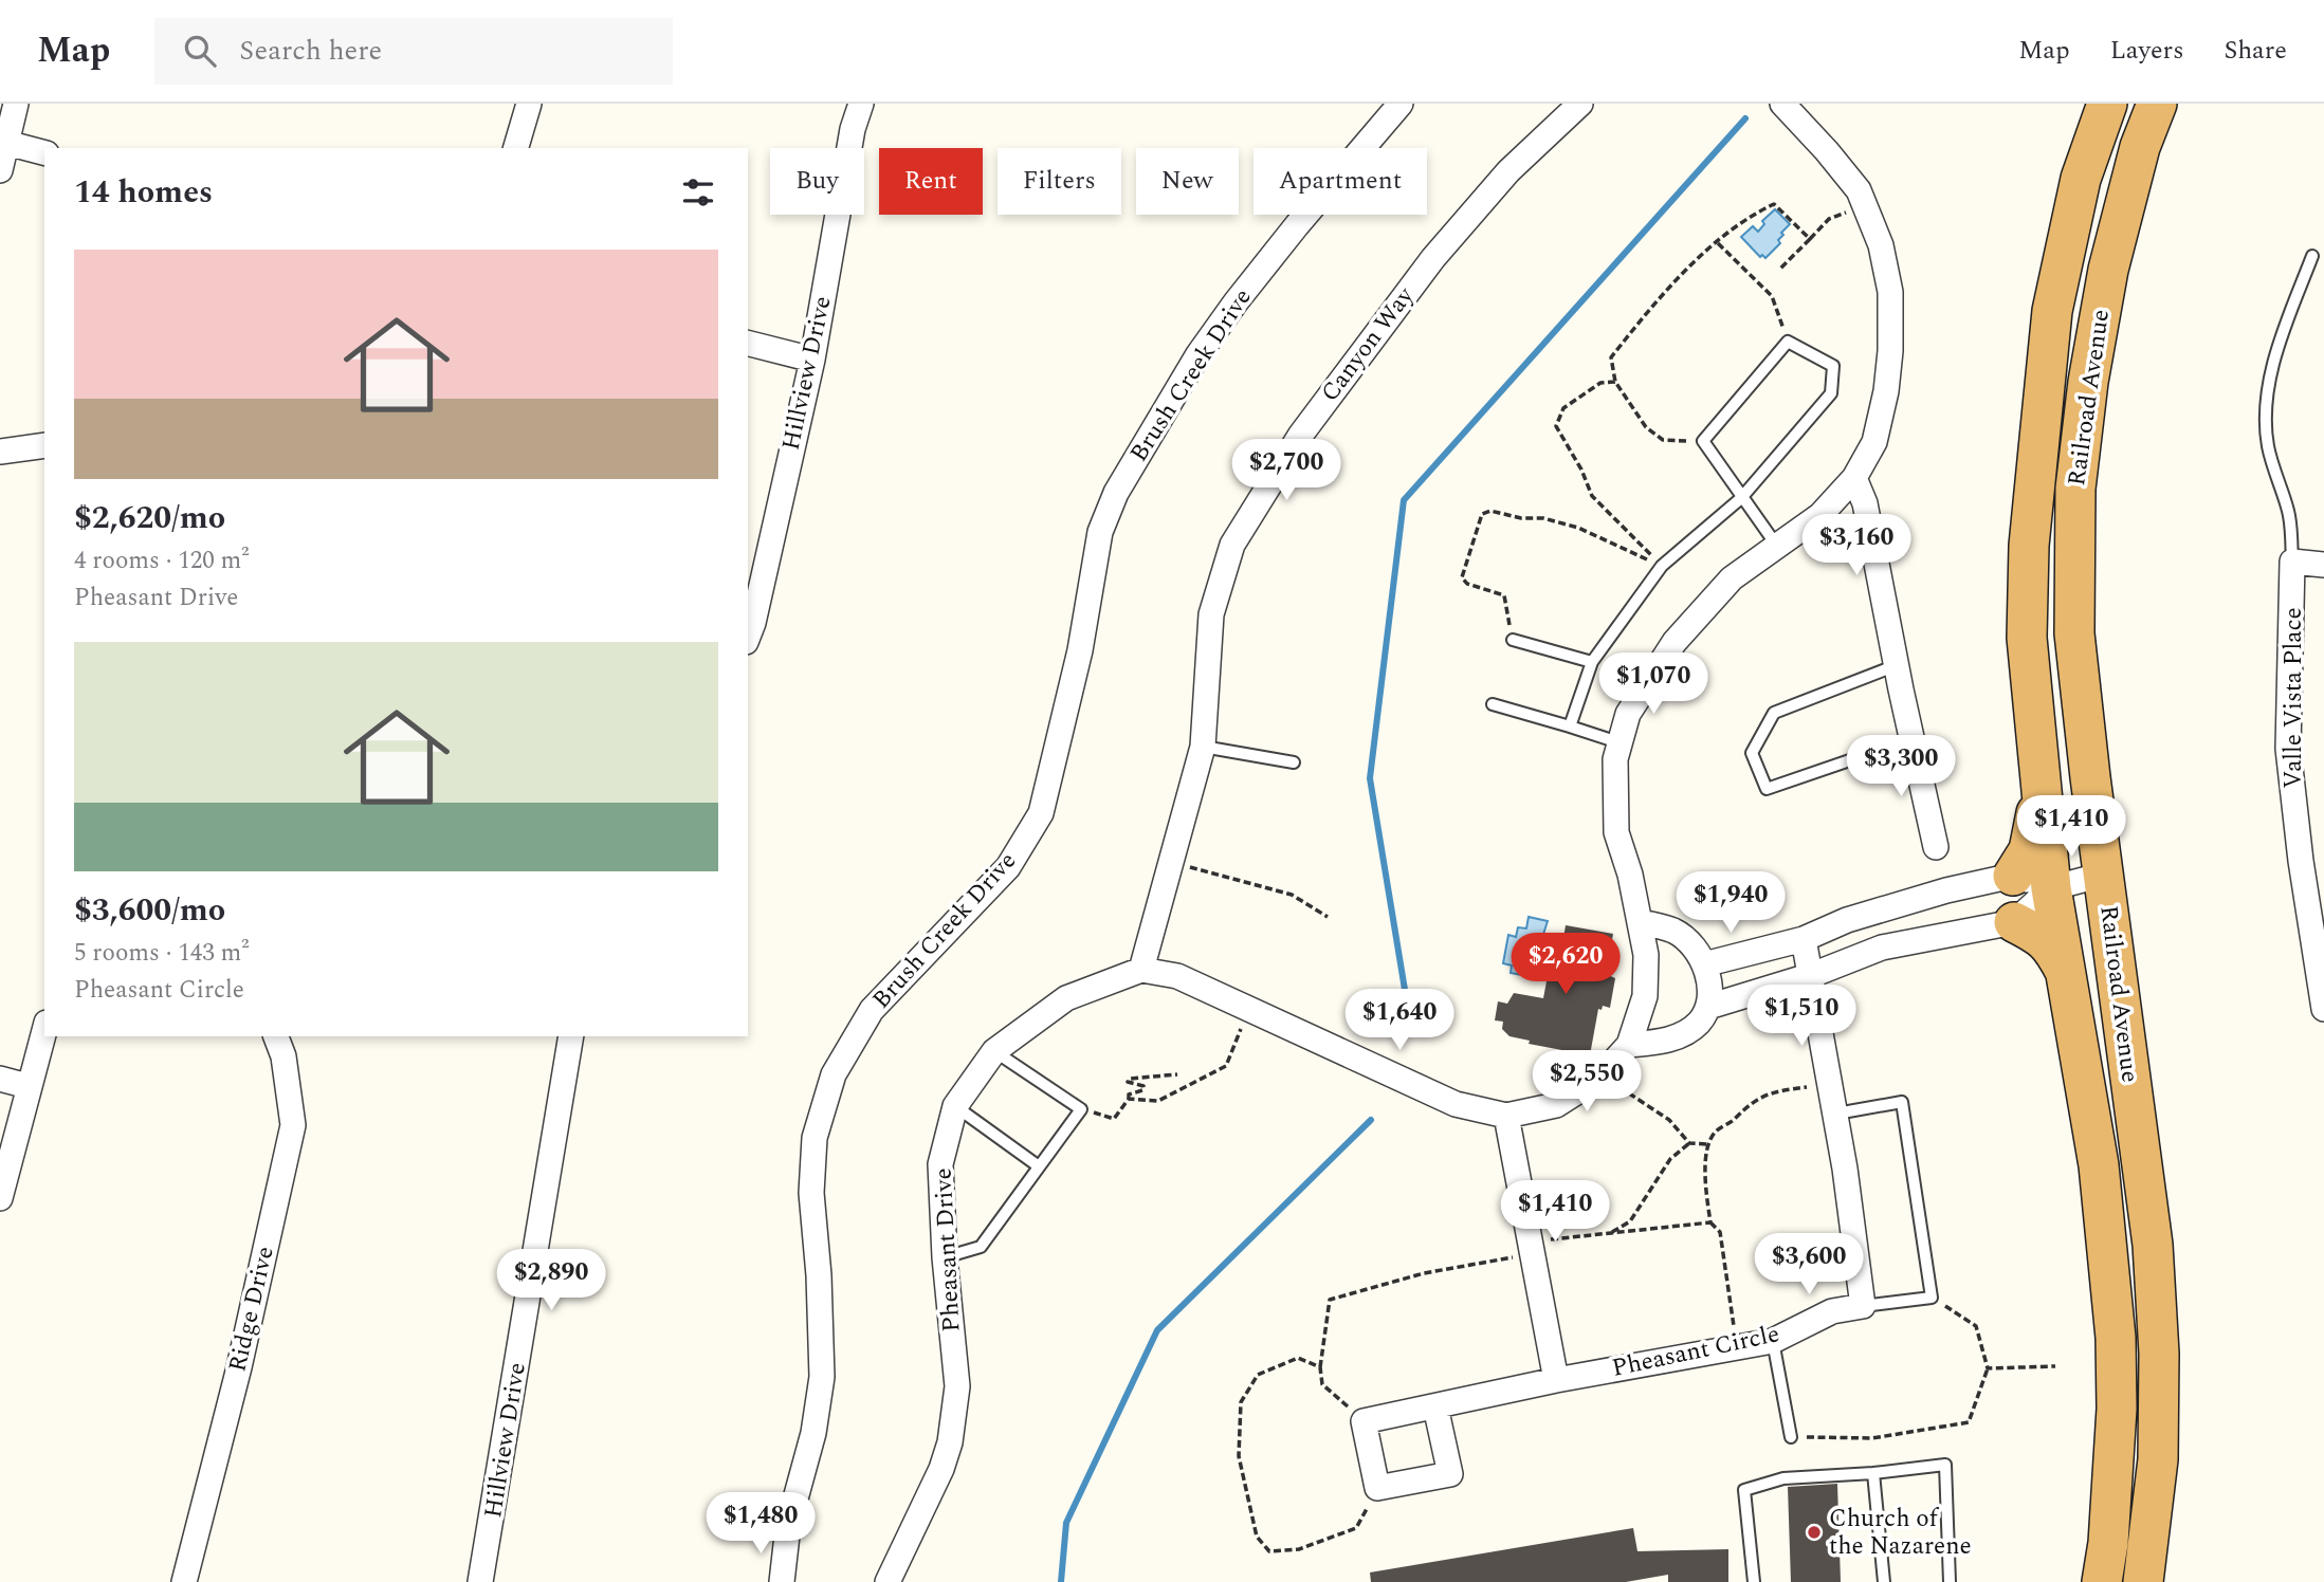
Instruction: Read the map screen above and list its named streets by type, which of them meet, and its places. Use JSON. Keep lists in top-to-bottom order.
{
  "streets": {
    "highway": ["Railroad Avenue"],
    "street": [
      "Canyon Way",
      "Hillview Drive",
      "Brush Creek Drive",
      "Valle Vista Place",
      "Pheasant Drive",
      "Ridge Drive",
      "Pheasant Circle"
    ]
  },
  "crossings": [
    ["Canyon Way", "Pheasant Drive"]
  ],
  "places": ["Church of the Nazarene"],
  "page": {
    "header": "Map",
    "search": "Search here",
    "nav": ["Map", "Layers", "Share"],
    "chip": [
      "Buy",
      "Rent",
      "Filters",
      "New",
      "Apartment"
    ],
    "heading": "14 homes",
    "list": [
      {
        "name": "$2,620/mo",
        "note": "4 rooms · 120 m² · Pheasant Drive"
      },
      {
        "name": "$3,600/mo",
        "note": "5 rooms · 143 m² · Pheasant Circle"
      }
    ],
    "price": [
      "$2,700",
      "$3,160",
      "$1,070",
      "$3,300",
      "$1,410",
      "$1,940",
      "$2,620",
      "$1,510",
      "$1,640",
      "$2,550",
      "$1,410",
      "$3,600",
      "$2,890",
      "$1,480"
    ]
  }
}
